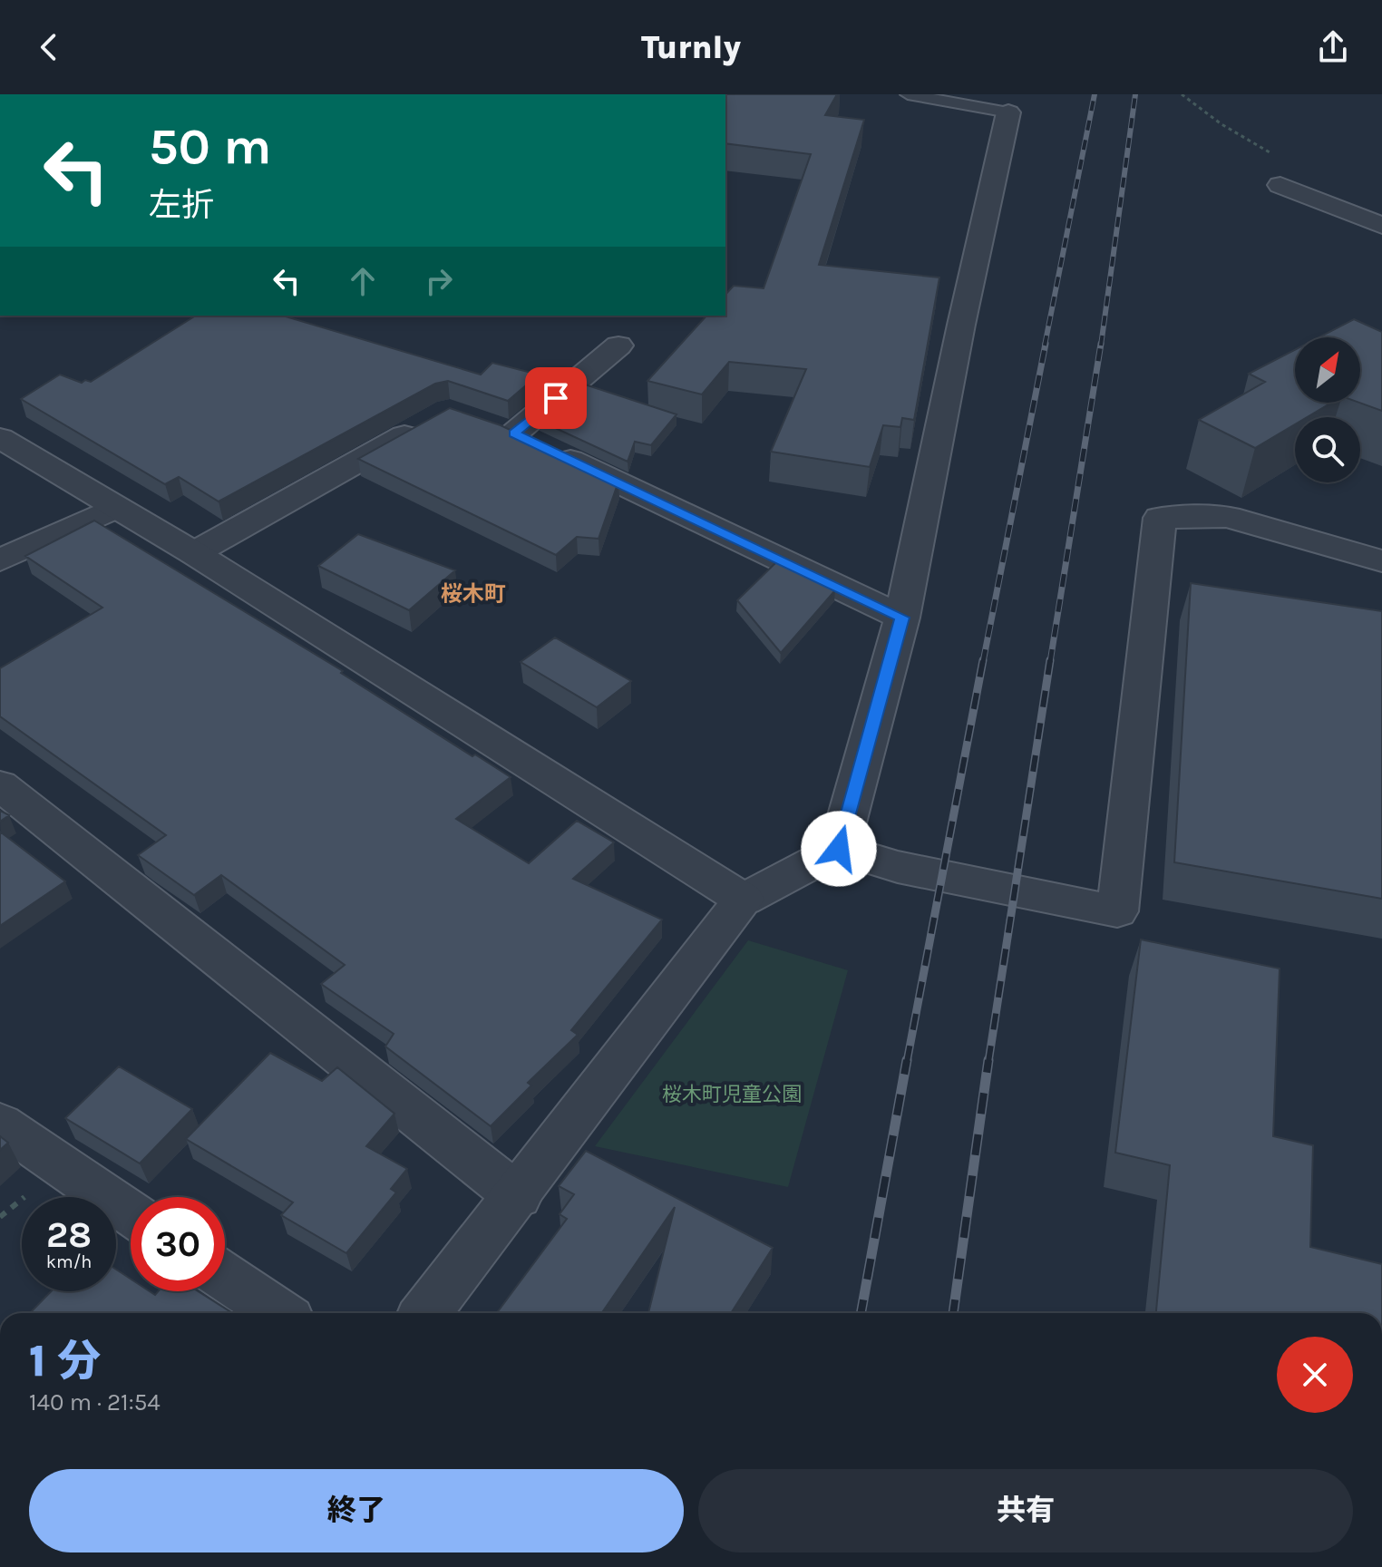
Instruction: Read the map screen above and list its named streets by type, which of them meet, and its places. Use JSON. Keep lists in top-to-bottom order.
{
  "districts": ["桜木町"],
  "parks": ["桜木町児童公園"],
  "north": "top right",
  "page": {
    "header": "Turnly",
    "turn": ["50 m", "左折"],
    "speed": "28 km/h",
    "limit": "30",
    "heading": ["1 分", "140 m · 21:54"],
    "buttons": ["終了", "共有"]
  }
}
